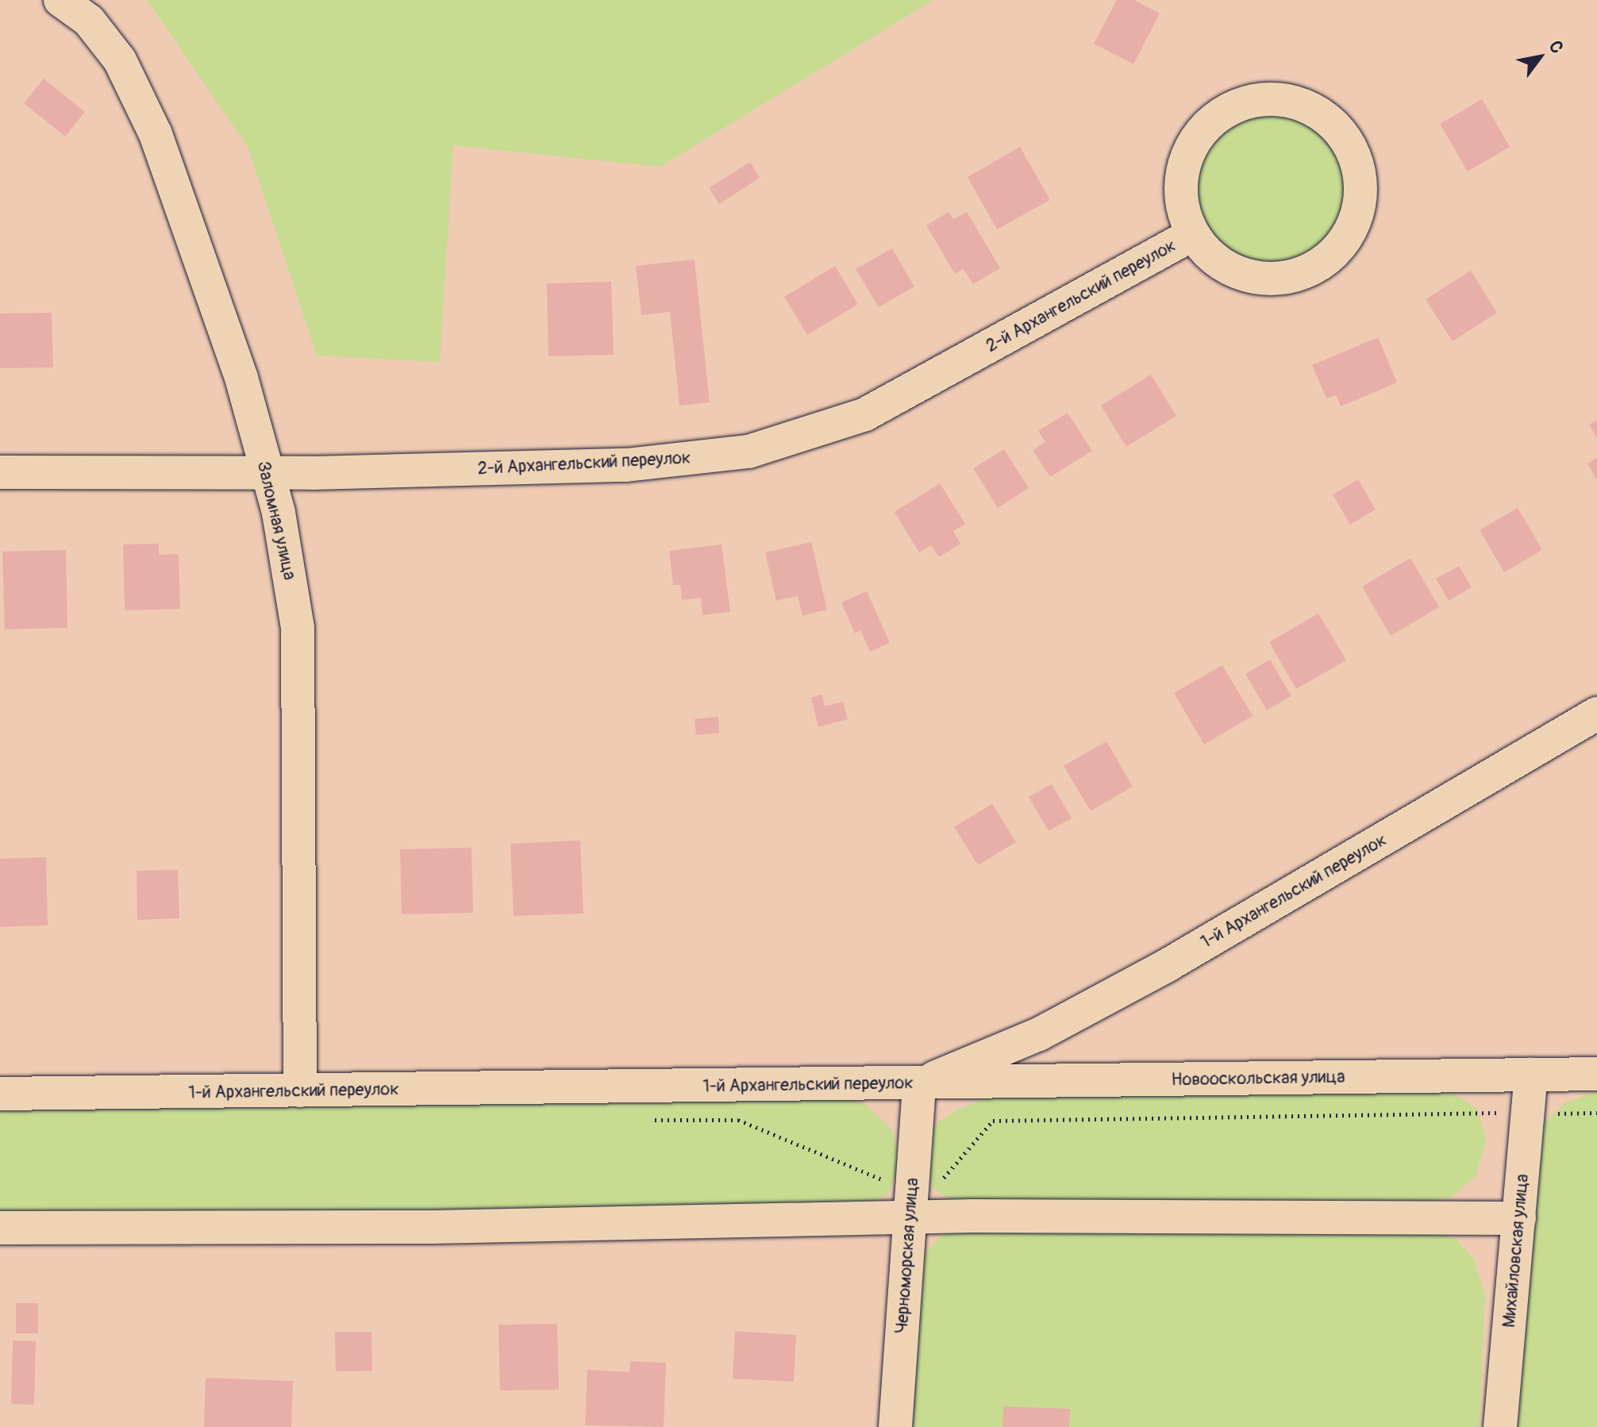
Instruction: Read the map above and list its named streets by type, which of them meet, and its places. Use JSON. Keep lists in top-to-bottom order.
{
  "streets": {
    "street": [
      "2-й Архангельский переулок",
      "Заломная улица",
      "1-й Архангельский переулок",
      "Новооскольская улица",
      "Михайловская улица",
      "Черноморская улица"
    ]
  },
  "crossings": [
    ["2-й Архангельский переулок", "Заломная улица"],
    ["Заломная улица", "1-й Архангельский переулок"],
    ["1-й Архангельский переулок", "Новооскольская улица"],
    ["1-й Архангельский переулок", "Черноморская улица"],
    ["Новооскольская улица", "Михайловская улица"],
    ["Новооскольская улица", "Черноморская улица"]
  ],
  "north": "top right"
}
